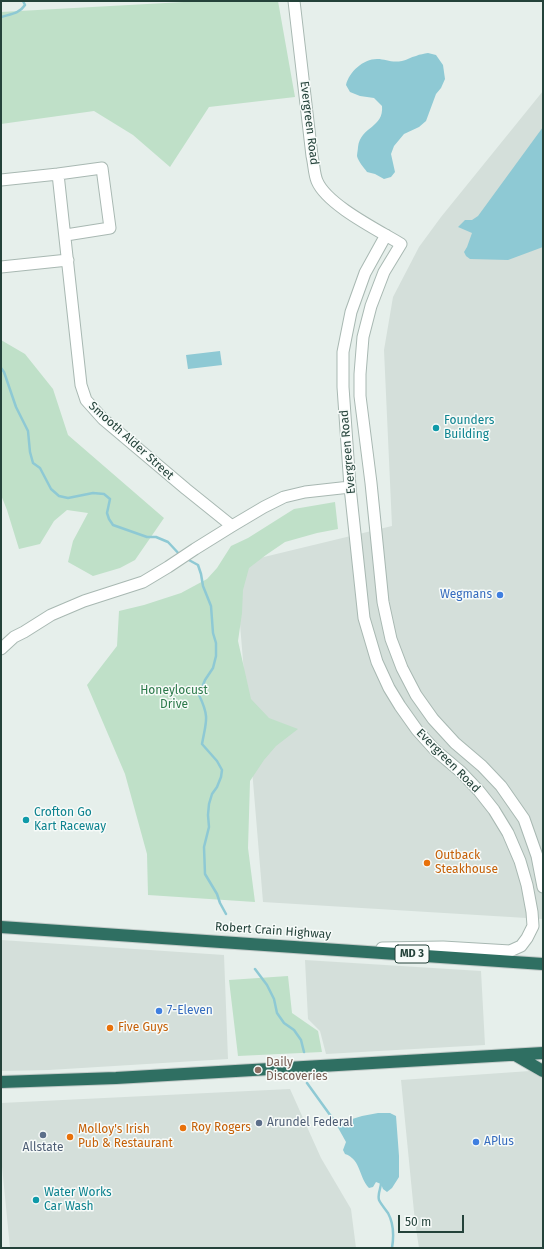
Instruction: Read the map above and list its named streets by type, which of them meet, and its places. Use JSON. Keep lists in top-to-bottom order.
{
  "streets": {
    "highway": ["Robert Crain Highway", "MD 3"],
    "street": ["Evergreen Road", "Smooth Alder Street"]
  },
  "crossings": [
    ["Evergreen Road", "Robert Crain Highway"]
  ],
  "parks": ["Honeylocust Drive"],
  "places": [
    "Founders Building",
    "Wegmans",
    "Crofton Go Kart Raceway",
    "Outback Steakhouse",
    "7-Eleven",
    "Five Guys",
    "Daily Discoveries",
    "Arundel Federal",
    "Roy Rogers",
    "Allstate",
    "Molloy's Irish Pub & Restaurant",
    "APlus",
    "Water Works Car Wash"
  ],
  "scale_bar": "50 m"
}
